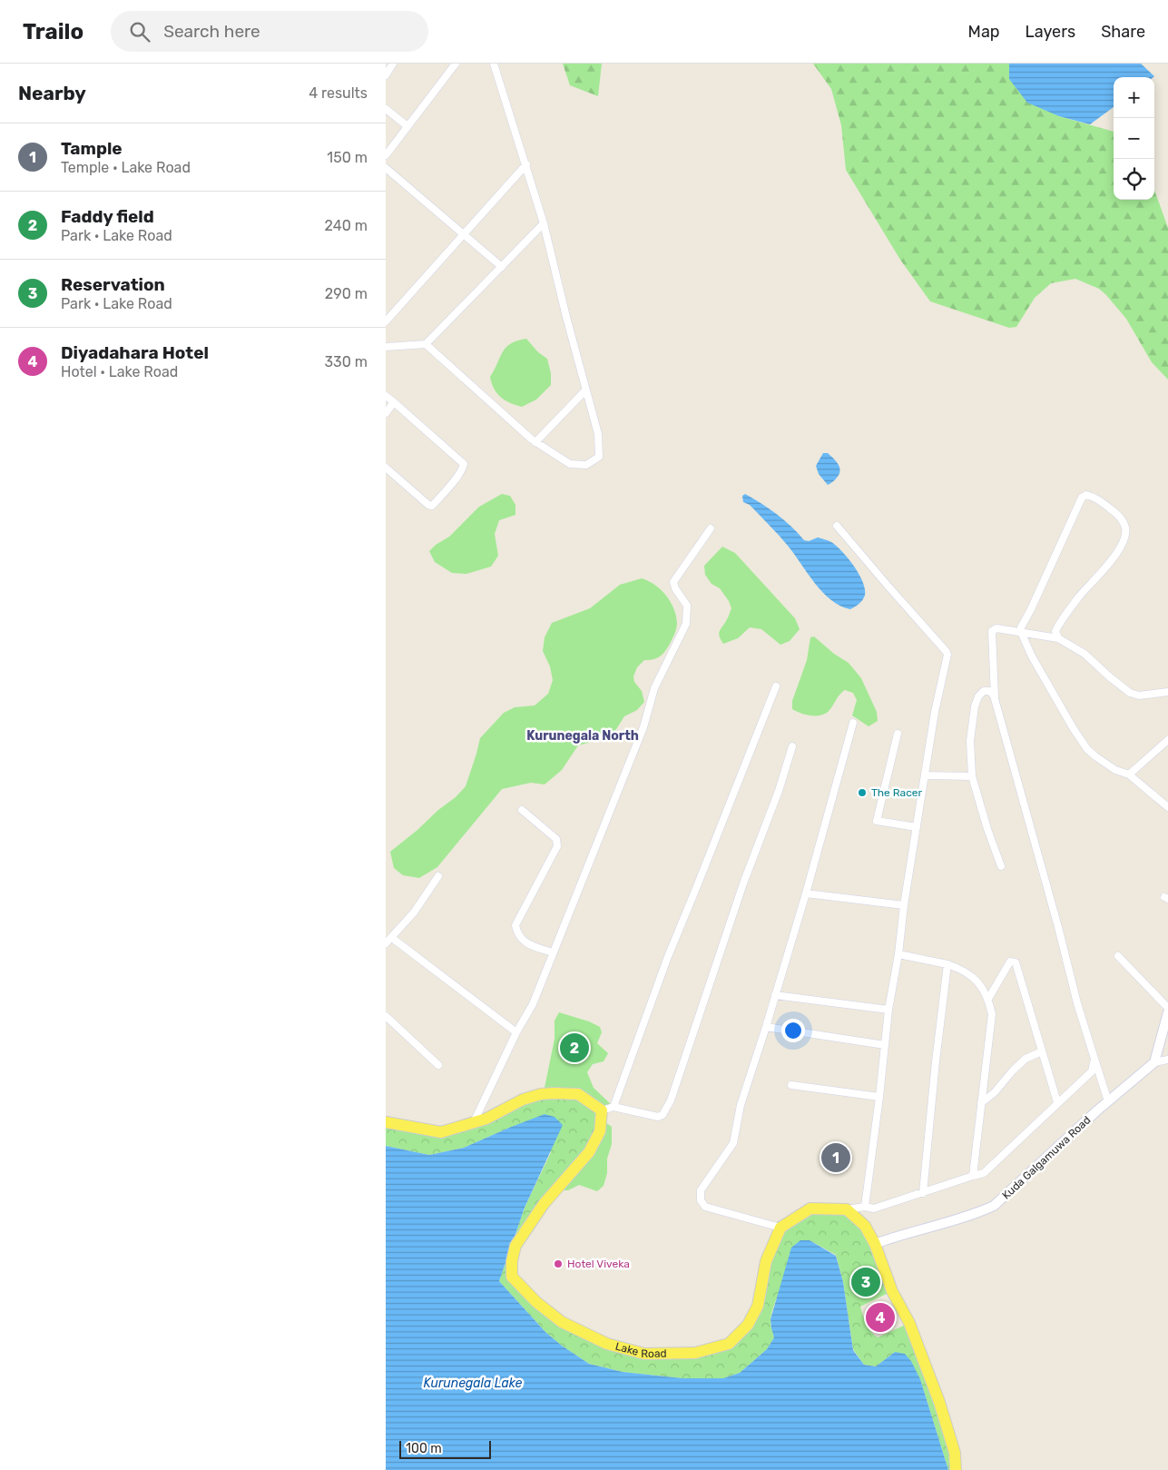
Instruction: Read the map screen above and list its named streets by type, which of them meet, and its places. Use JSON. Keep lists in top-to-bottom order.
{
  "streets": {
    "main road": ["Lake Road"],
    "street": ["Kuda Galgamuwa Road"]
  },
  "districts": ["Kurunegala North"],
  "water": ["Kurunegala Lake"],
  "places": ["The Racer", "Hotel Viveka"],
  "scale_bar": "100 m",
  "page": {
    "header": "Trailo",
    "search": "Search here",
    "nav": ["Map", "Layers", "Share"],
    "heading": ["Nearby", "4 results"],
    "map_buttons": ["+", "−"],
    "list": [
      {
        "mark": "1",
        "name": "Tample",
        "note": "Temple · Lake Road",
        "value": "150 m"
      },
      {
        "mark": "2",
        "name": "Faddy field",
        "note": "Park · Lake Road",
        "value": "240 m"
      },
      {
        "mark": "3",
        "name": "Reservation",
        "note": "Park · Lake Road",
        "value": "290 m"
      },
      {
        "mark": "4",
        "name": "Diyadahara Hotel",
        "note": "Hotel · Lake Road",
        "value": "330 m"
      }
    ],
    "pins": [
      "2",
      "1",
      "3",
      "4"
    ],
    "scale": "100 m"
  }
}
